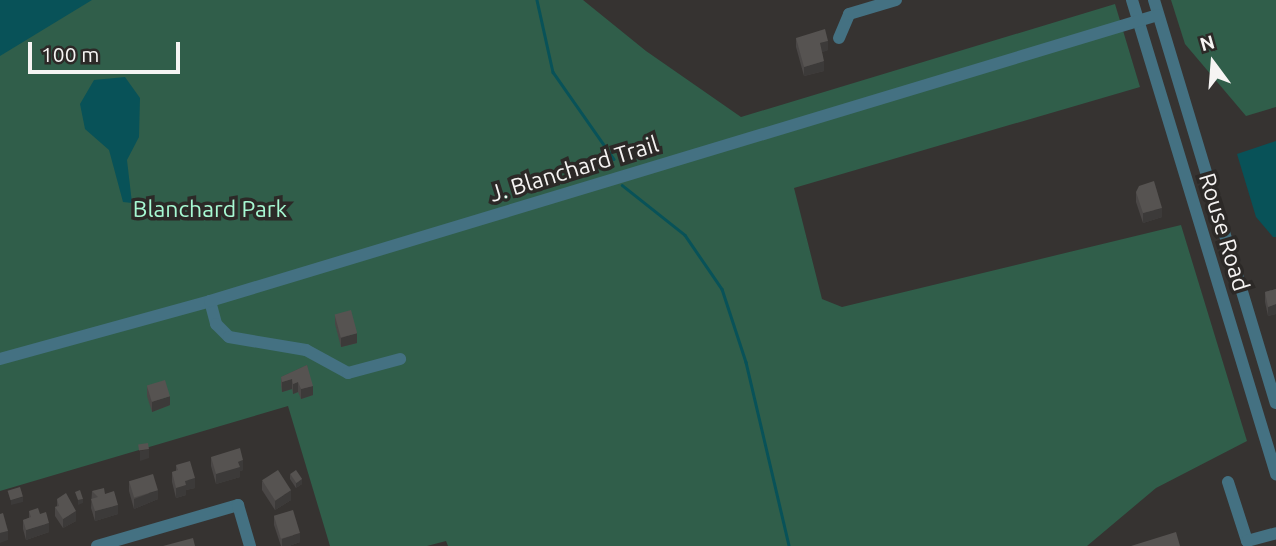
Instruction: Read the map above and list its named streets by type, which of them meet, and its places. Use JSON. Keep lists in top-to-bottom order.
{
  "streets": {
    "street": ["J. Blanchard Trail", "Rouse Road"]
  },
  "crossings": [
    ["J. Blanchard Trail", "Rouse Road"]
  ],
  "parks": ["Blanchard Park"],
  "scale_bar": "100 m",
  "north": "top"
}
